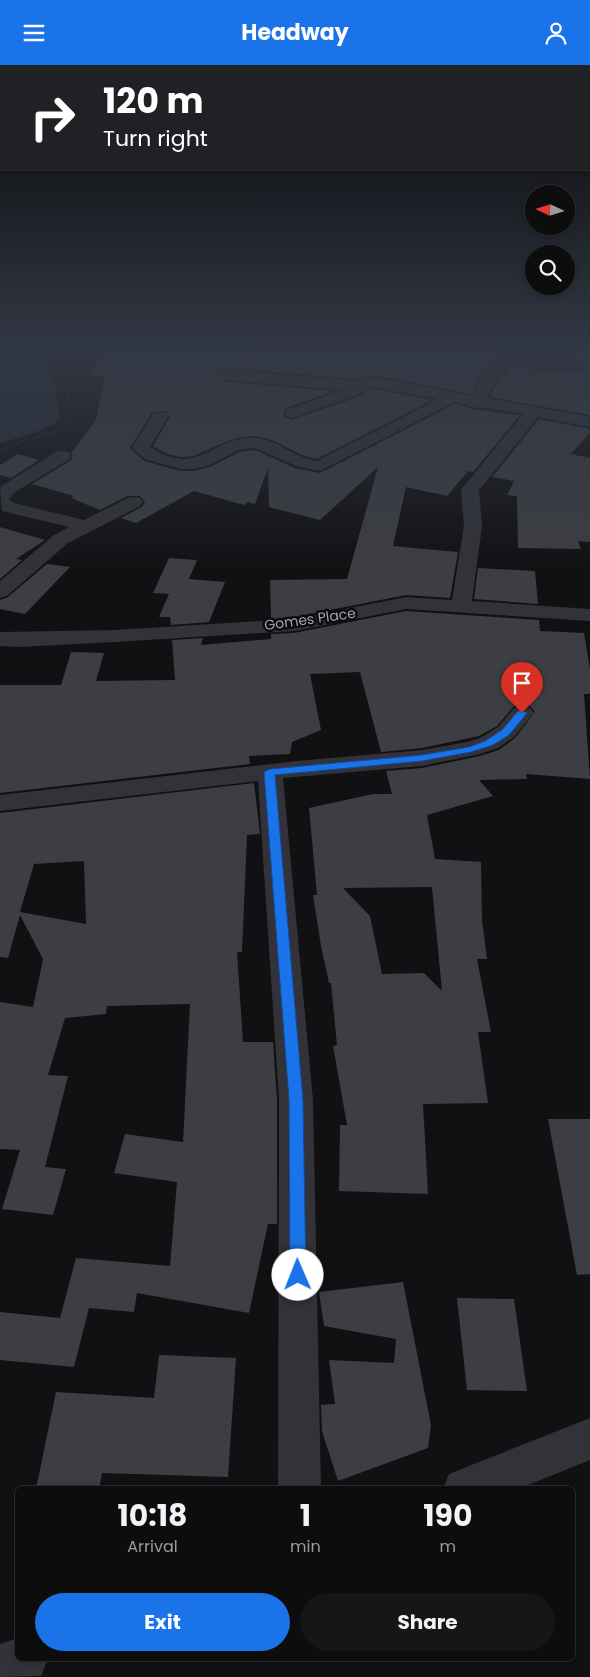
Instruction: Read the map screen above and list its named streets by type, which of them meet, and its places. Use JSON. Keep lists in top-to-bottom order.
{
  "streets": {
    "street": ["Gomes Place"]
  },
  "north": "left",
  "page": {
    "header": "Headway",
    "turn": ["120 m", "Turn right"],
    "eta": [
      "10:18",
      "Arrival",
      "1",
      "min",
      "190",
      "m"
    ],
    "buttons": ["Exit", "Share"]
  }
}
